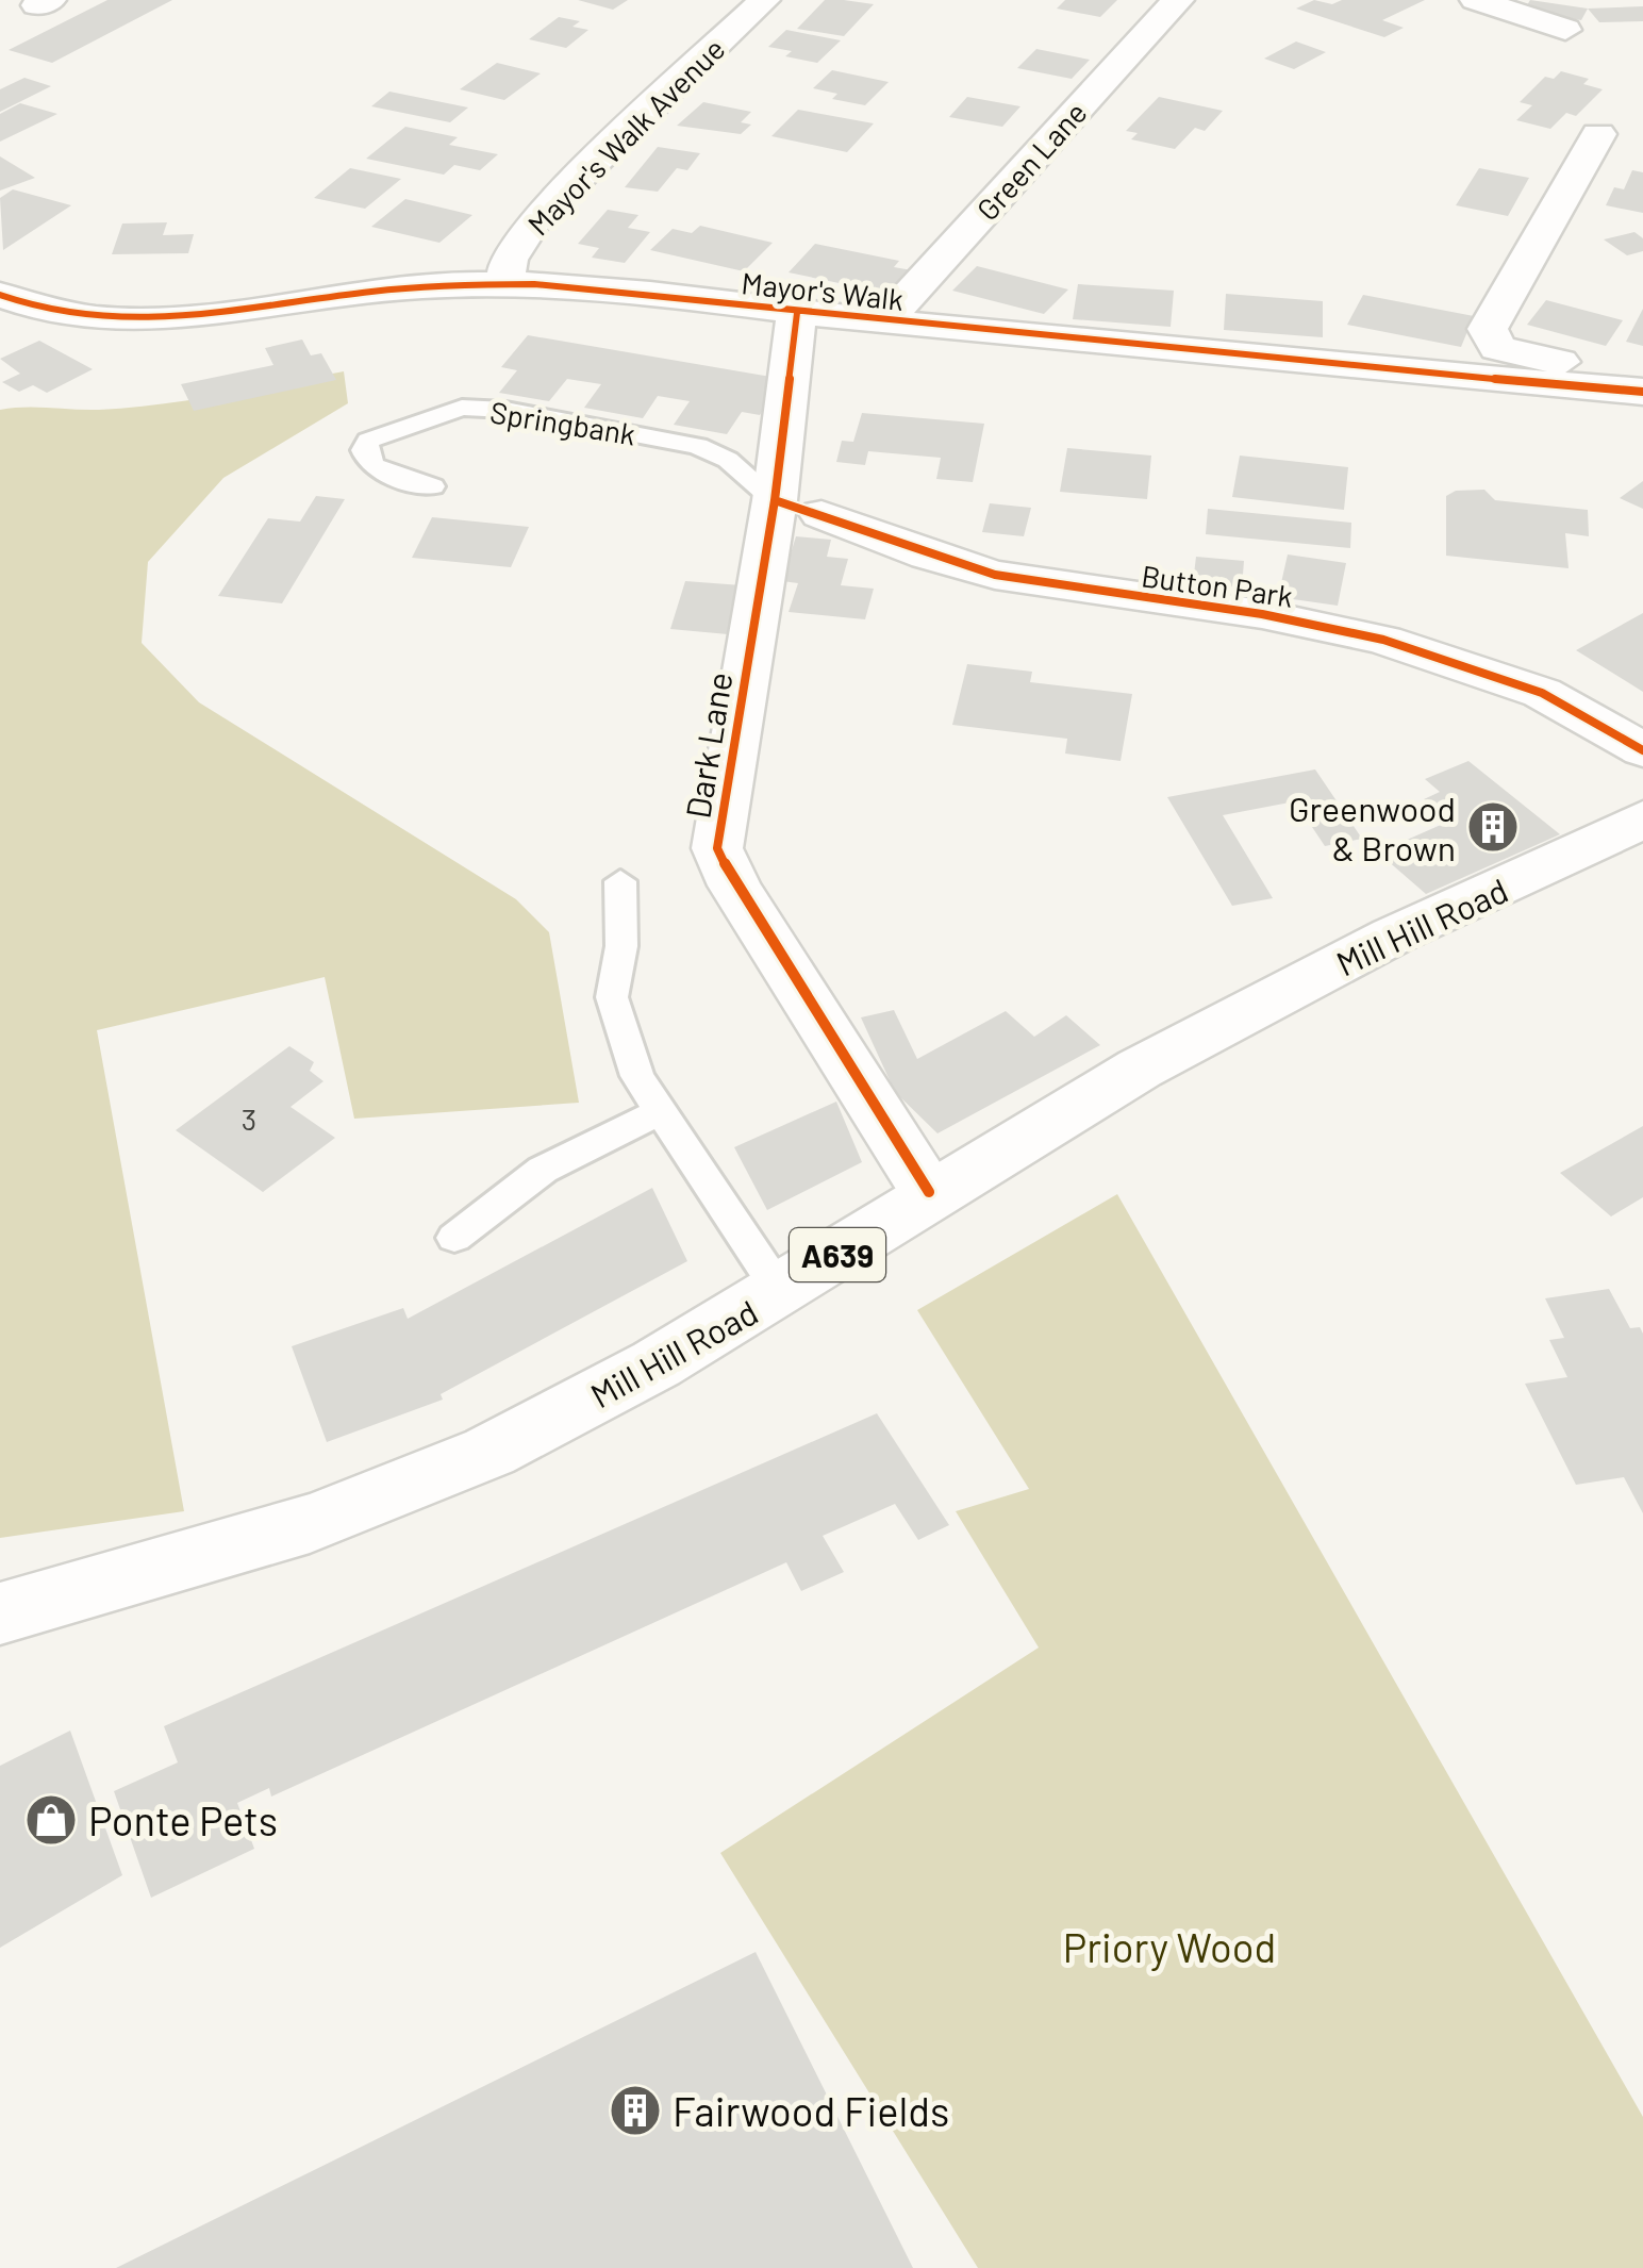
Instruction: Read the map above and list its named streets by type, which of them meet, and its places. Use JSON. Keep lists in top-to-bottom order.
{
  "streets": {
    "main road": [
      "Mayor's Walk Avenue",
      "Green Lane",
      "Mayor's Walk",
      "Button Park",
      "Dark Lane",
      "Mill Hill Road",
      "A639"
    ],
    "lane": ["Springbank"]
  },
  "crossings": [
    ["Mayor's Walk Avenue", "Mayor's Walk"],
    ["Green Lane", "Mayor's Walk"],
    ["Mayor's Walk", "Dark Lane"],
    ["Springbank", "Dark Lane"],
    ["Dark Lane", "Mill Hill Road"]
  ],
  "parks": ["Priory Wood"],
  "places": {
    "building": ["Greenwood & Brown", "Fairwood Fields"],
    "shop": ["Ponte Pets"]
  },
  "house_numbers": ["3"]
}
